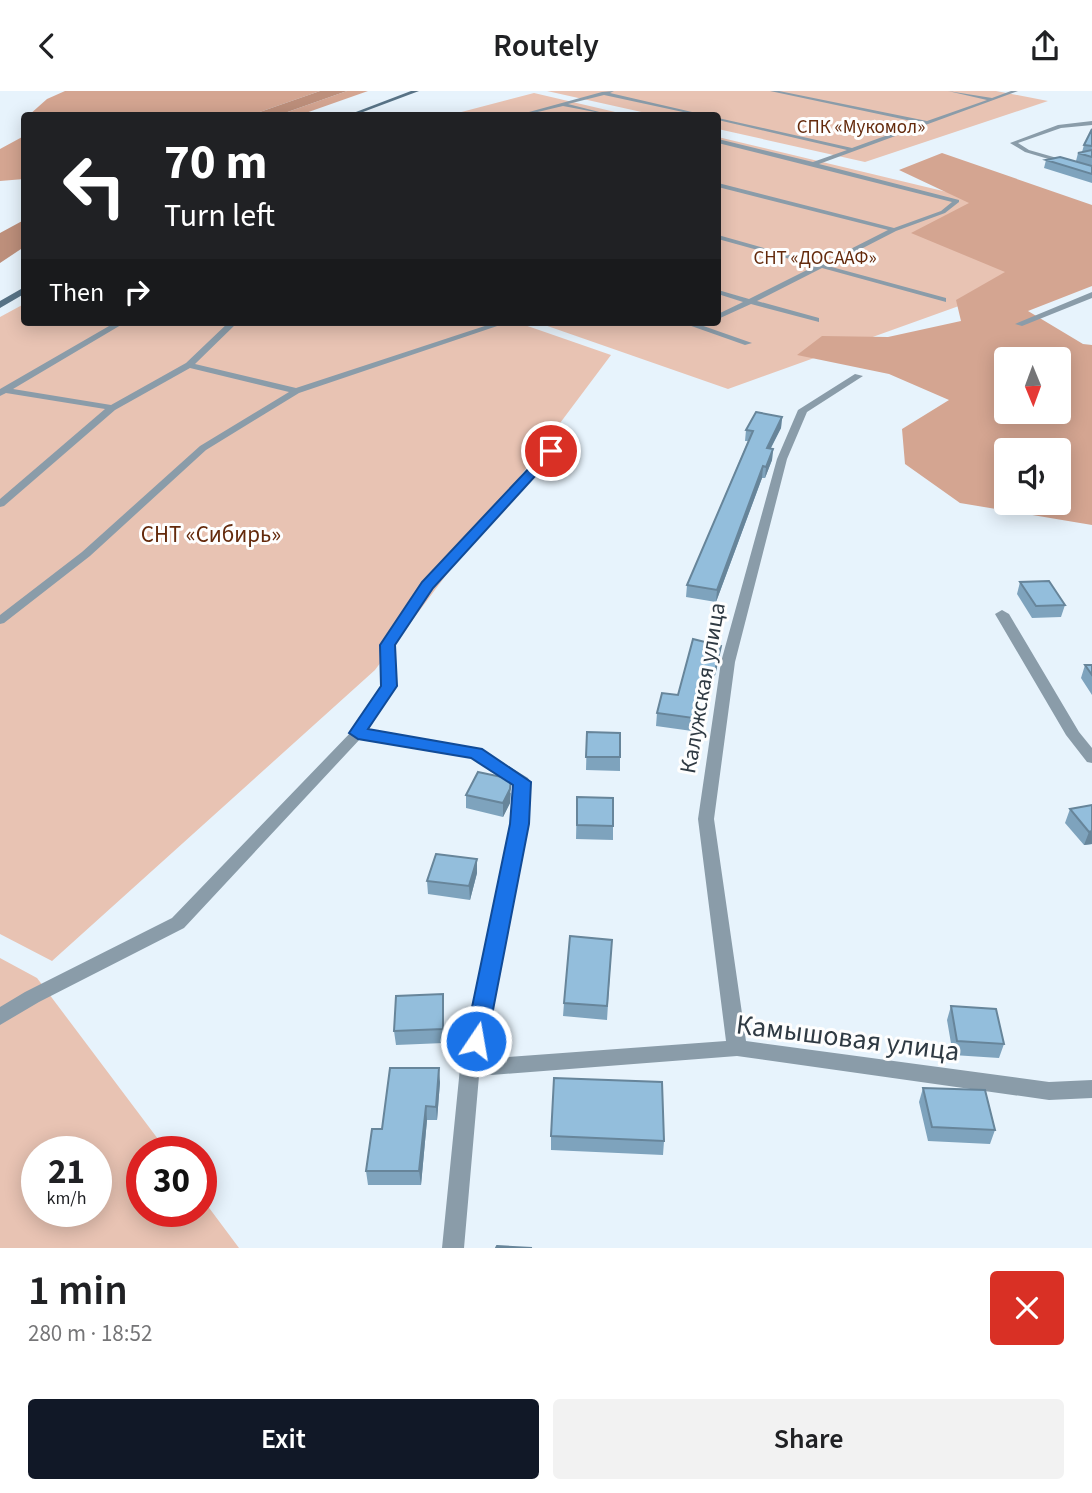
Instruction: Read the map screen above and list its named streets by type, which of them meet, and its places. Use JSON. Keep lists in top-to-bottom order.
{
  "streets": {
    "street": ["Калужская улица", "Камышовая улица"]
  },
  "crossings": [
    ["Калужская улица", "Камышовая улица"]
  ],
  "parks": ["СПК «Мукомол»", "СНТ «ДОСААФ»", "СНТ «Сибирь»"],
  "north": "bottom",
  "page": {
    "header": "Routely",
    "turn": ["70 m", "Turn left"],
    "then": "Then",
    "speed": "21 km/h",
    "limit": "30",
    "heading": ["1 min", "280 m · 18:52"],
    "buttons": ["Exit", "Share"]
  }
}
